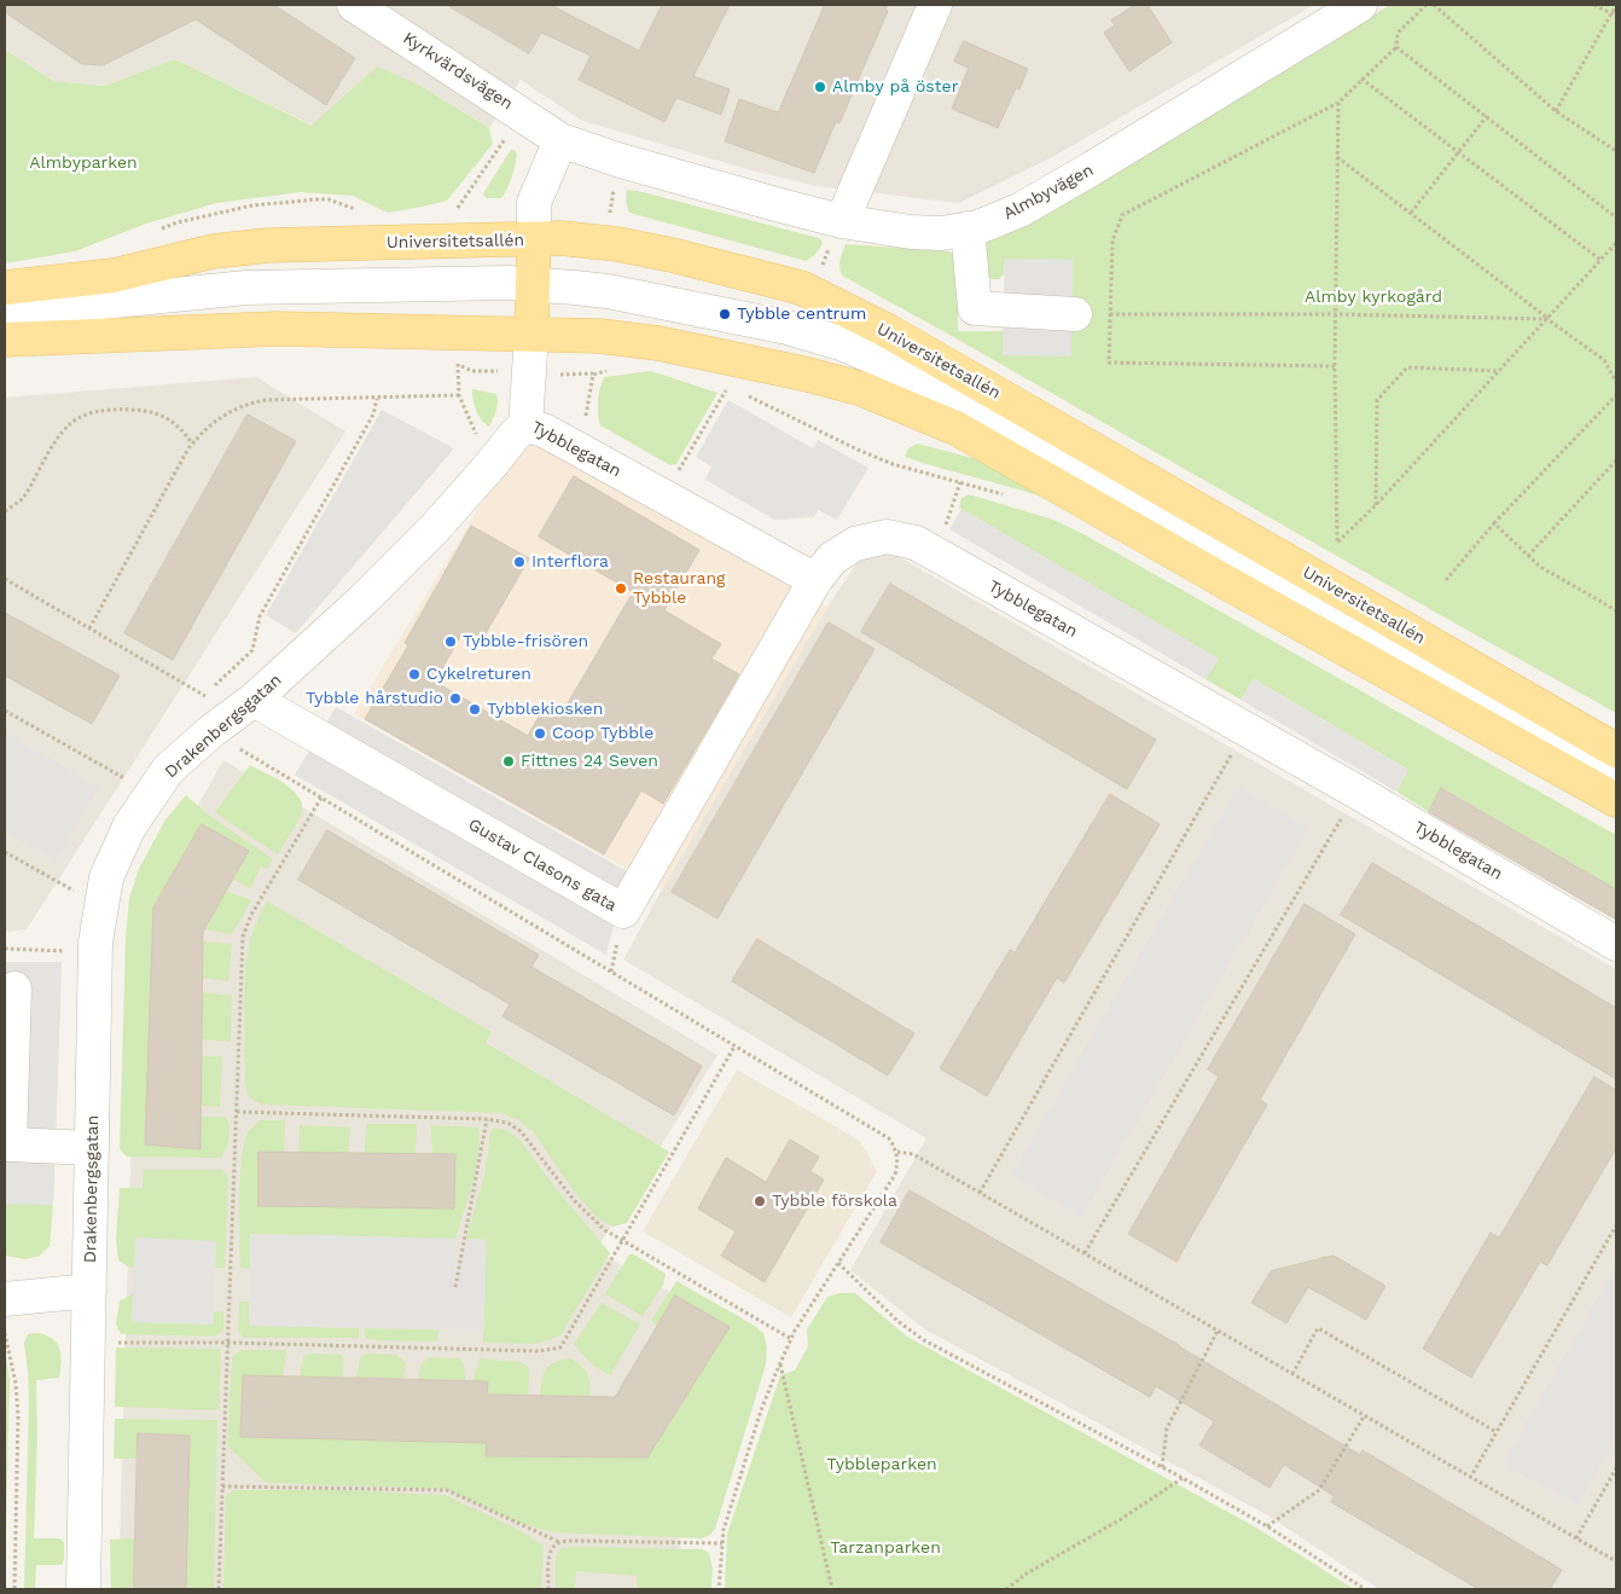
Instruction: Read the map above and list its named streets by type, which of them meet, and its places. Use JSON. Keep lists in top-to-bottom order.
{
  "streets": {
    "main road": ["Universitetsallén"],
    "street": [
      "Kyrkvärdsvägen",
      "Almbyvägen",
      "Tybblegatan",
      "Drakenbergsgatan",
      "Gustav Clasons gata"
    ]
  },
  "crossings": [
    ["Kyrkvärdsvägen", "Almbyvägen"],
    ["Tybblegatan", "Drakenbergsgatan"],
    ["Tybblegatan", "Gustav Clasons gata"],
    ["Drakenbergsgatan", "Gustav Clasons gata"]
  ],
  "parks": [
    "Almbyparken",
    "Almby kyrkogård",
    "Tybbleparken",
    "Tarzanparken"
  ],
  "places": [
    "Almby på öster",
    "Tybble centrum",
    "Interflora",
    "Restaurang Tybble",
    "Tybble-frisören",
    "Cykelreturen",
    "Tybble hårstudio",
    "Tybblekiosken",
    "Coop Tybble",
    "Fittnes 24 Seven",
    "Tybble förskola"
  ]
}
